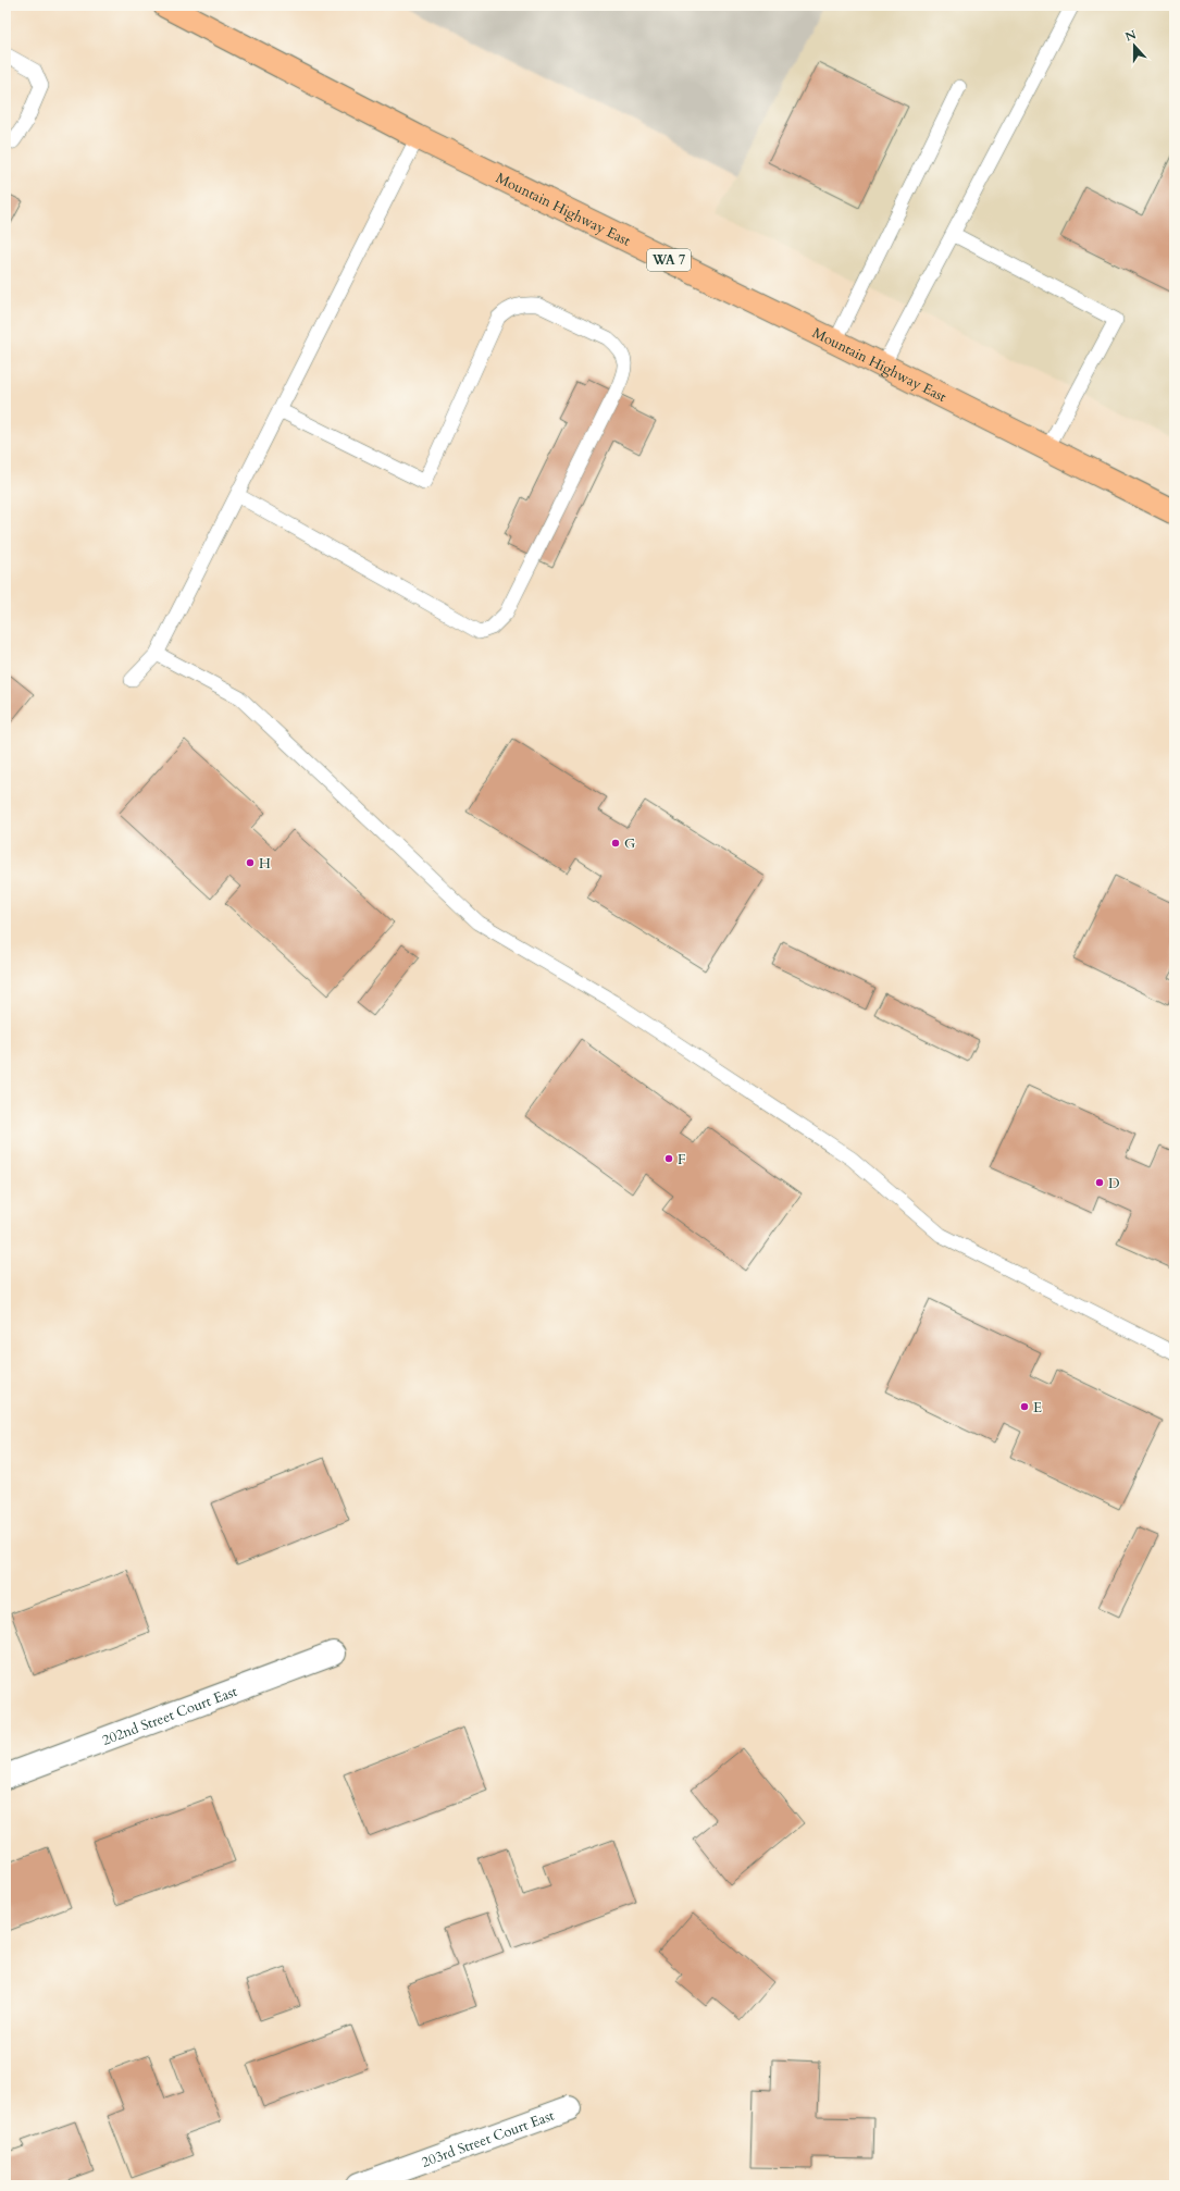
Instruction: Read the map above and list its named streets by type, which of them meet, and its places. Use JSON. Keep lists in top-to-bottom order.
{
  "streets": {
    "main road": ["Mountain Highway East", "WA 7"],
    "street": ["202nd Street Court East", "203rd Street Court East"]
  },
  "places": [
    "G",
    "H",
    "F",
    "D",
    "E"
  ],
  "north": "top"
}
